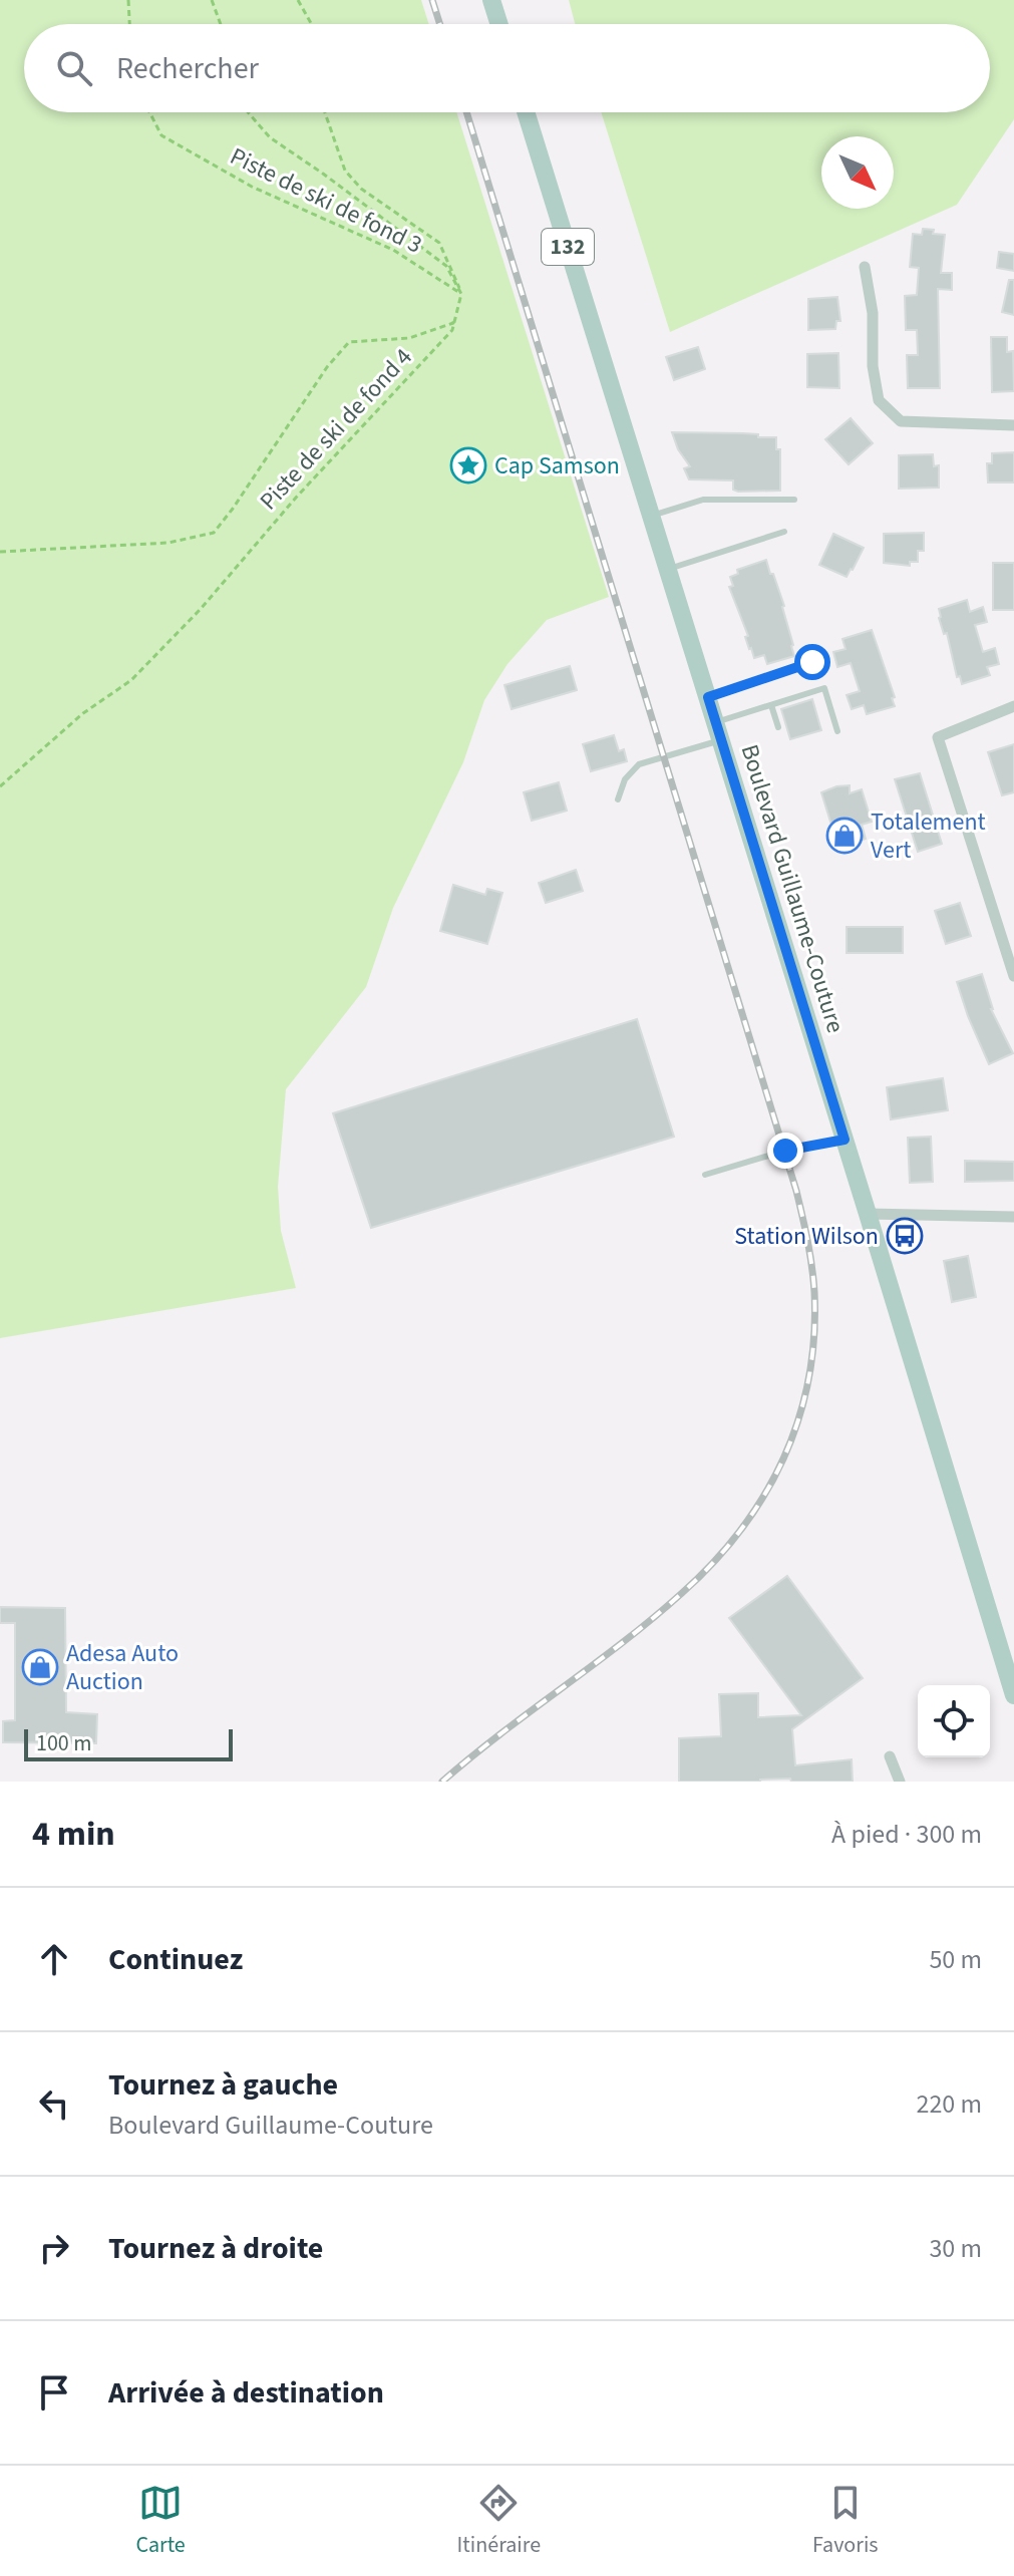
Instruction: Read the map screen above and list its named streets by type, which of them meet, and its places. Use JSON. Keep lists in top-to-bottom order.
{
  "streets": {
    "main road": ["132", "Boulevard Guillaume-Couture"],
    "path": ["Piste de ski de fond 3", "Piste de ski de fond 4"]
  },
  "crossings": [
    ["Piste de ski de fond 3", "Piste de ski de fond 4"]
  ],
  "places": {
    "place": ["Cap Samson"],
    "shop": ["Totalement Vert", "Adesa Auto Auction"],
    "bus stop": ["Station Wilson"]
  },
  "scale_bar": "100 m",
  "north": "bottom right",
  "page": {
    "search": "Rechercher",
    "scale": "100 m",
    "heading": ["4 min", "À pied · 300 m"],
    "list": [
      ["Continuez", "50 m"],
      ["Tournez à gauche", "Boulevard Guillaume-Couture", "220 m"],
      ["Tournez à droite", "30 m"],
      "Arrivée à destination"
    ],
    "nav": ["Carte", "Itinéraire", "Favoris"]
  }
}
